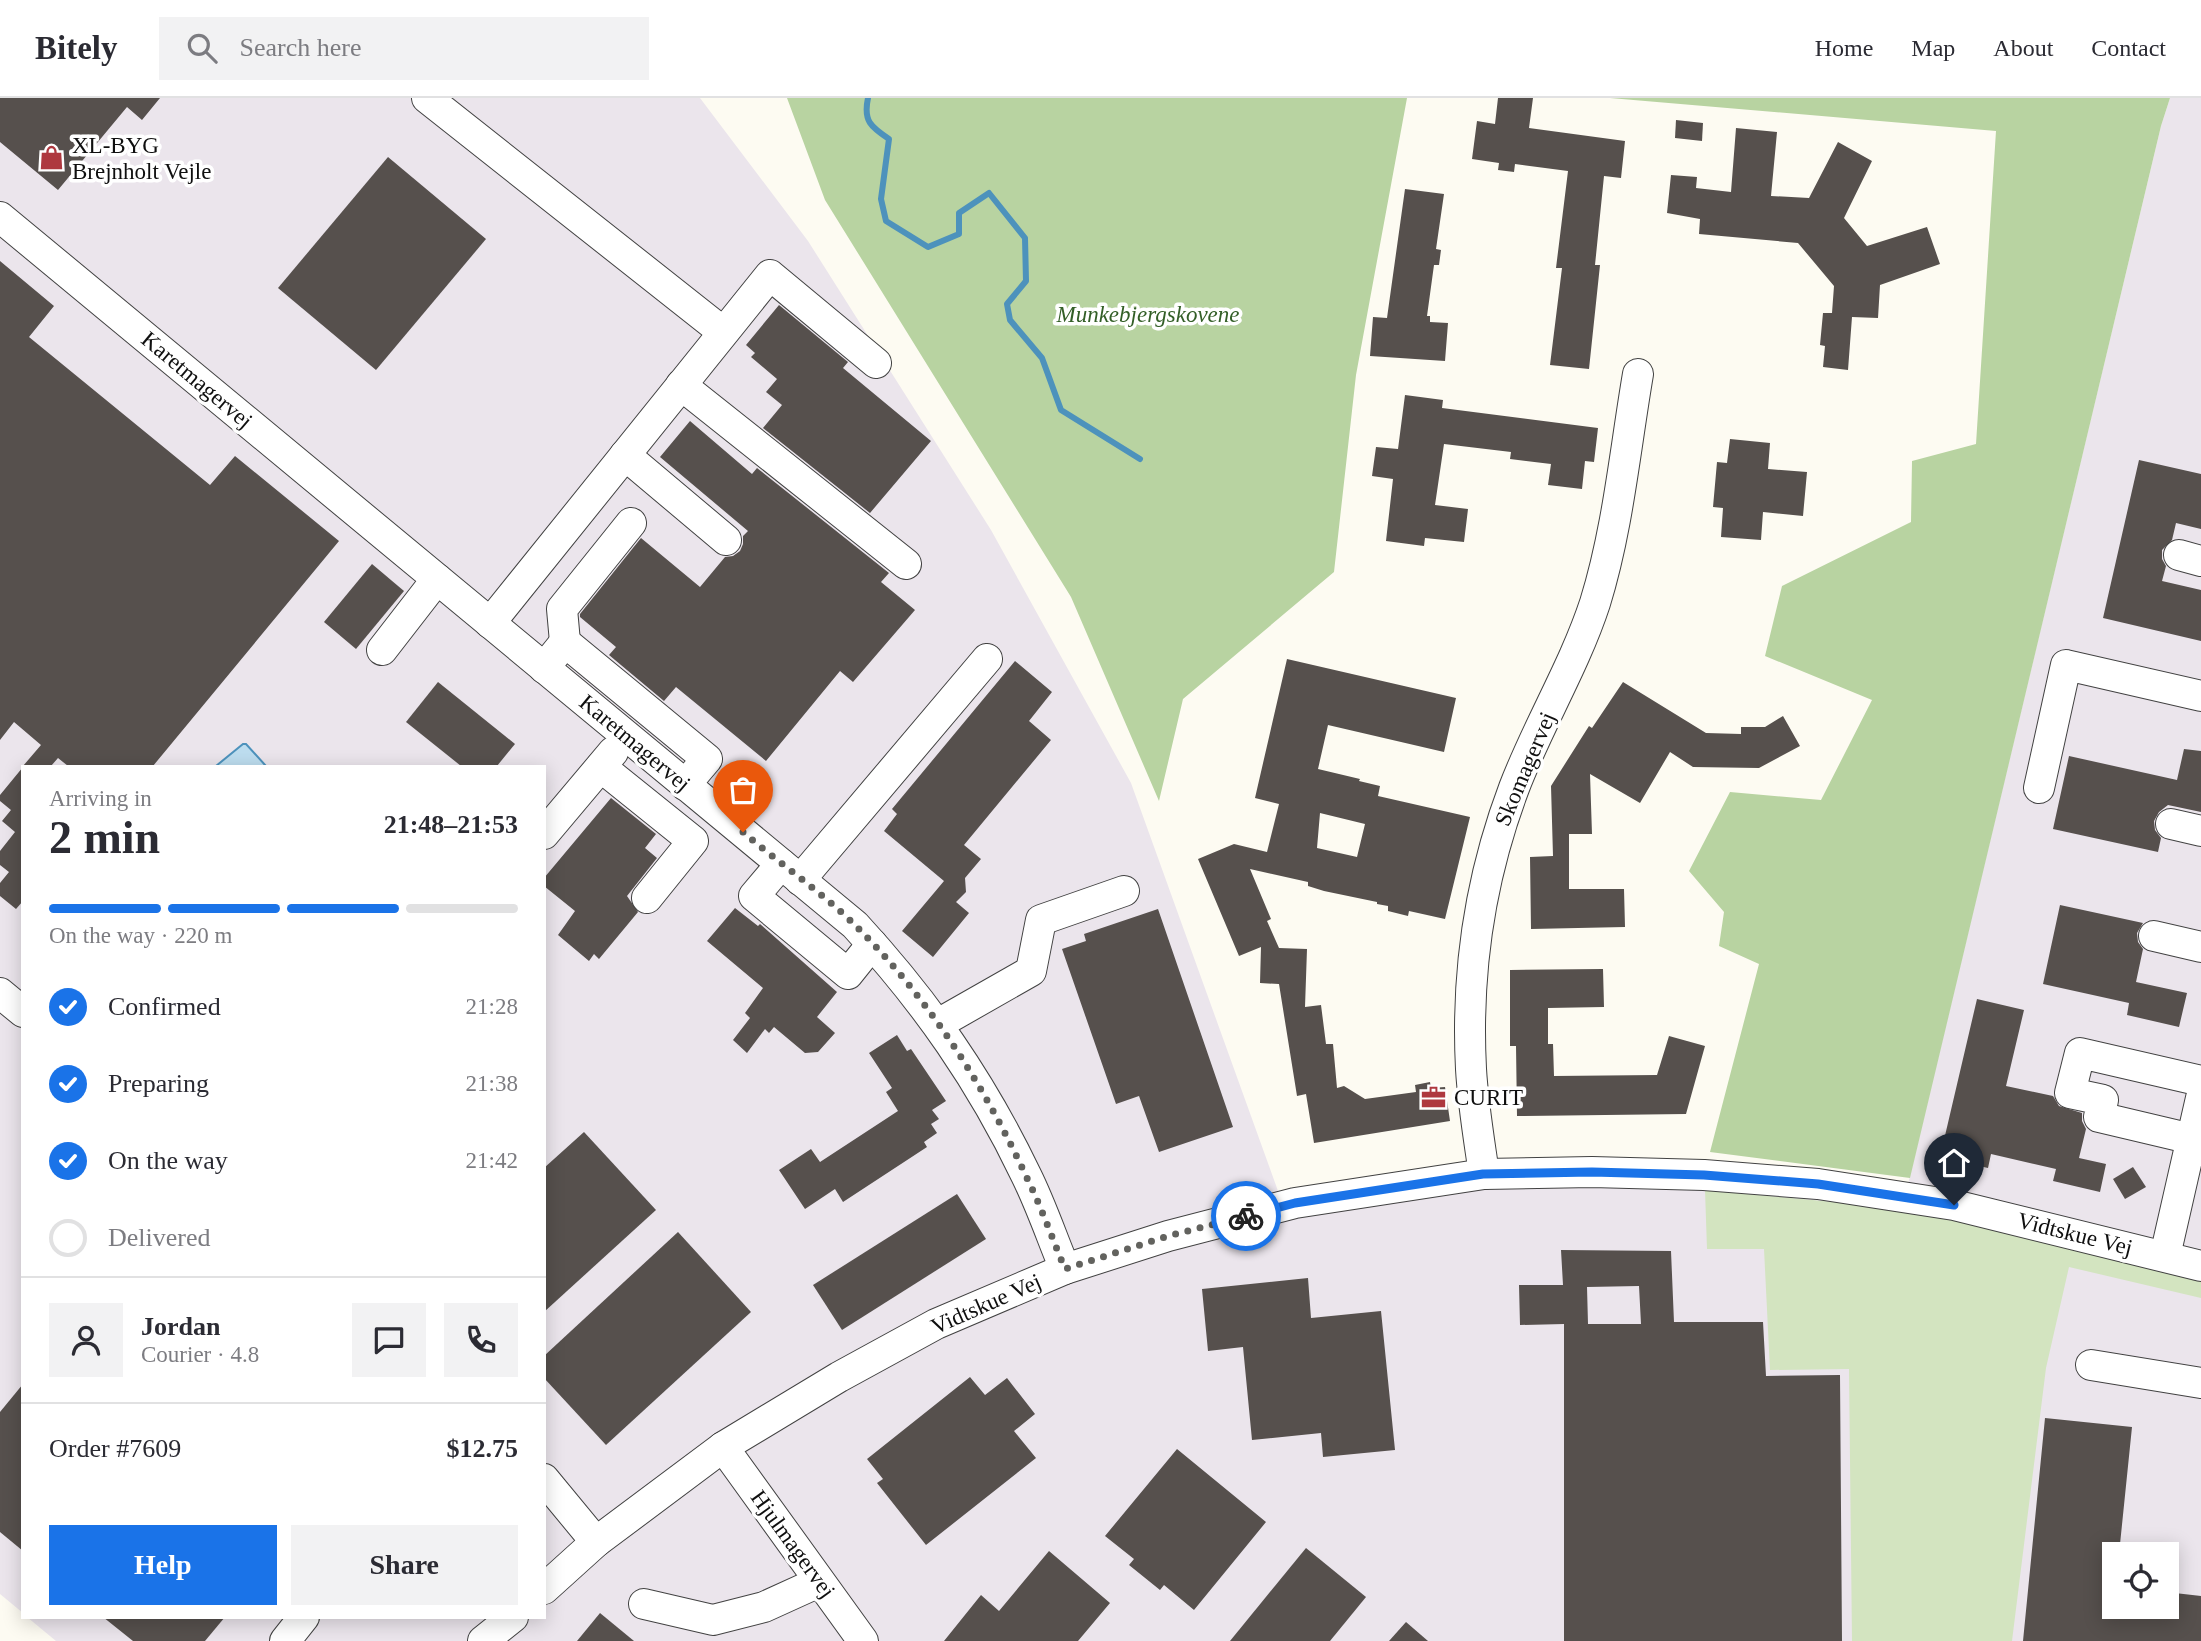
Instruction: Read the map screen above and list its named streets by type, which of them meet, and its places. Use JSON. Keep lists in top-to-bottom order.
{
  "streets": {
    "street": [
      "Karetmagervej",
      "Skomagervej",
      "Vidtskue Vej",
      "Hjulmagervej"
    ]
  },
  "crossings": [
    ["Karetmagervej", "Vidtskue Vej"],
    ["Skomagervej", "Vidtskue Vej"],
    ["Vidtskue Vej", "Hjulmagervej"]
  ],
  "parks": ["Munkebjergskovene"],
  "places": {
    "shop": ["XL-BYG Brejnholt Vejle"],
    "office": ["CURIT"]
  },
  "page": {
    "header": "Bitely",
    "search": "Search here",
    "nav": [
      "Home",
      "Map",
      "About",
      "Contact"
    ],
    "heading": ["2 min", "Arriving in", "21:48–21:53"],
    "panel": [
      "Jordan",
      "Courier · 4.8",
      "Order #7609",
      "$12.75"
    ],
    "bar": "On the way · 220 m",
    "list": [
      ["Confirmed", "21:28"],
      ["Preparing", "21:38"],
      ["On the way", "21:42"],
      "Delivered"
    ],
    "buttons": ["Help", "Share"]
  }
}
